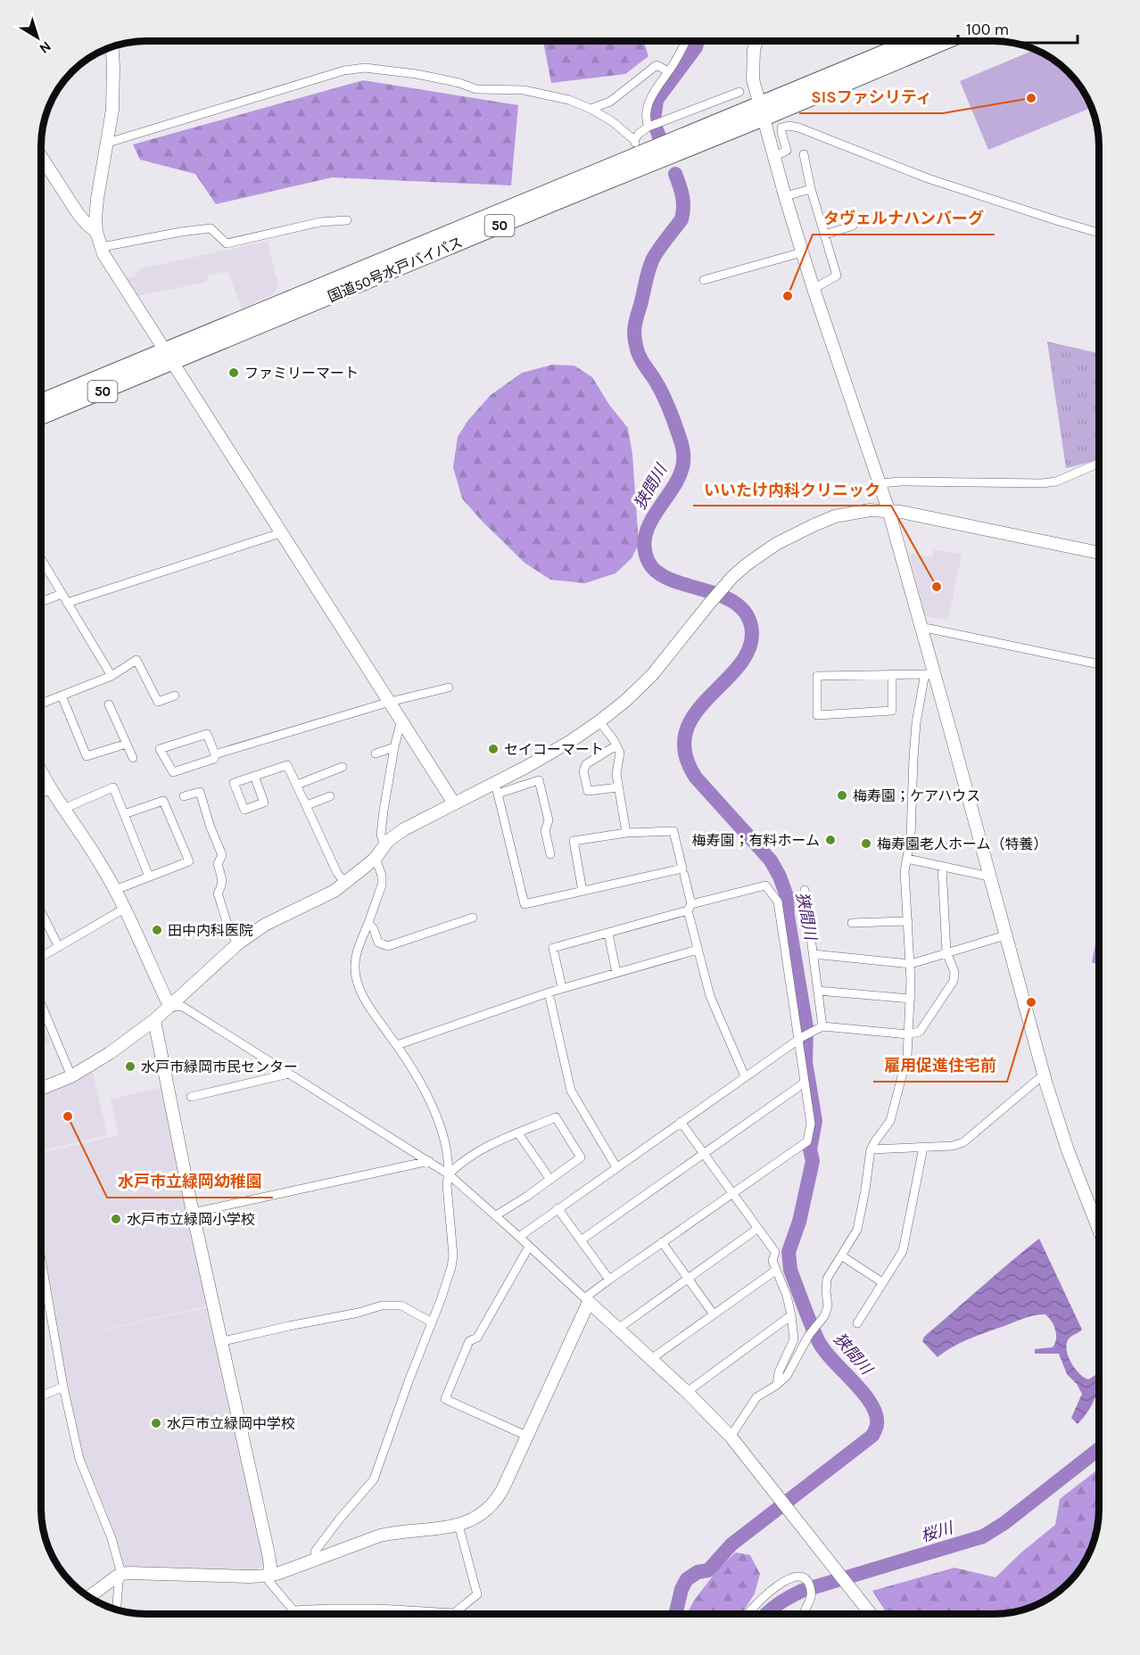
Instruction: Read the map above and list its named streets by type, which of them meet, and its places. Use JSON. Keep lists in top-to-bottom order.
{
  "streets": {
    "highway": ["50", "国道50号水戸バイパス"]
  },
  "water": ["狭間川", "桜川"],
  "places": [
    "SISファシリティ",
    "タヴェルナハンバーグ",
    "ファミリーマート",
    "いいたけ内科クリニック",
    "セイコーマート",
    "梅寿園；ケアハウス",
    "梅寿園；有料ホーム",
    "梅寿園老人ホーム（特養）",
    "田中内科医院",
    "雇用促進住宅前",
    "水戸市緑岡市民センター",
    "水戸市立緑岡幼稚園",
    "水戸市立緑岡小学校",
    "水戸市立緑岡中学校"
  ],
  "scale_bar": "100 m",
  "north": "bottom right"
}
